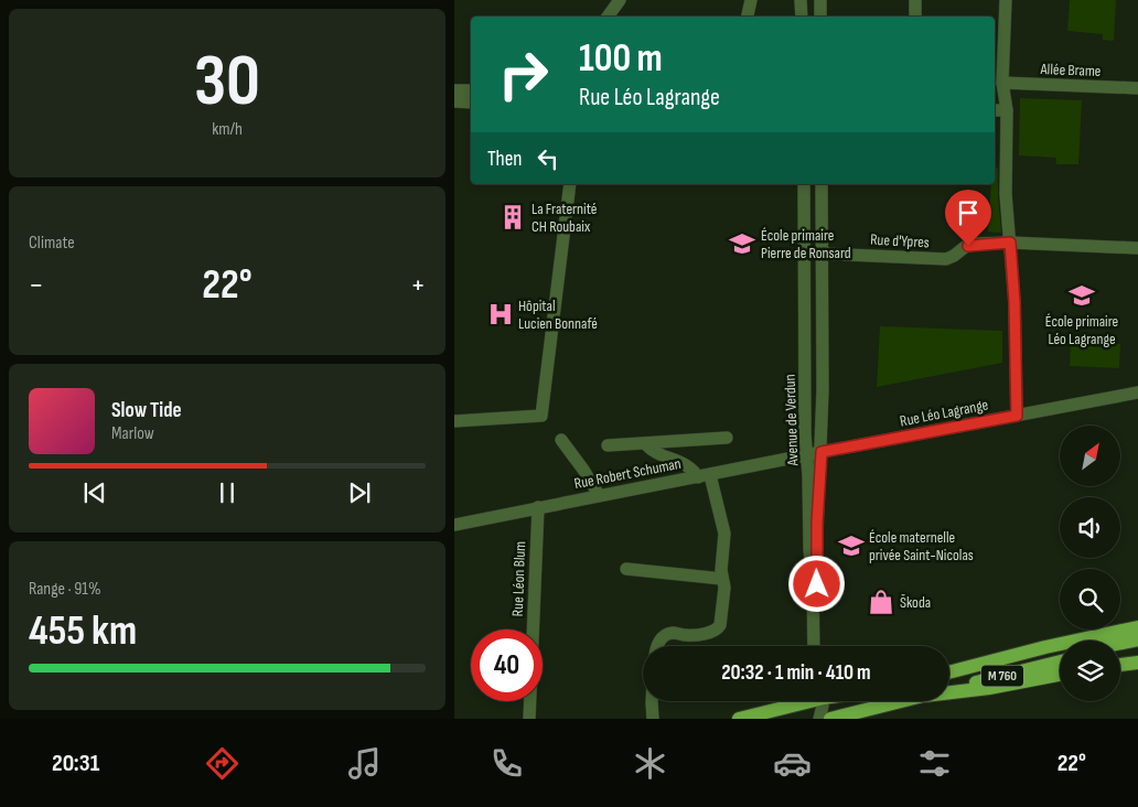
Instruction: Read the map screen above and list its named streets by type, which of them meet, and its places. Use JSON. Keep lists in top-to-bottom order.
{
  "streets": {
    "main road": ["M 760"],
    "street": [
      "Allée Brame",
      "Rue d'Ypres",
      "Rue Léo Lagrange",
      "Avenue de Verdun",
      "Rue Robert Schuman",
      "Rue Léon Blum"
    ]
  },
  "crossings": [
    ["Rue d'Ypres", "Avenue de Verdun"],
    ["Rue Léo Lagrange", "Avenue de Verdun"],
    ["Rue Léo Lagrange", "Rue Robert Schuman"],
    ["Avenue de Verdun", "Rue Robert Schuman"],
    ["Rue Robert Schuman", "Rue Léon Blum"]
  ],
  "places": {
    "building": ["La Fraternité CH Roubaix"],
    "school or university": ["École primaire Pierre de Ronsard", "École primaire Léo Lagrange", "École maternelle privée Saint-Nicolas"],
    "hospital": ["Hôpital Lucien Bonnafé"],
    "shop": ["Škoda"]
  },
  "north": "top right",
  "page": {
    "tile": [
      ["30", "km/h"],
      "Climate",
      ["Range · 91%", "455 km"]
    ],
    "turn": ["100 m", "Rue Léo Lagrange"],
    "then": "Then",
    "heat": ["−", "22°", "+"],
    "song": ["Slow Tide", "Marlow"],
    "limit": "40",
    "trip": "20:32 · 1 min · 410 m",
    "tabs": ["20:31", "22°"]
  }
}
